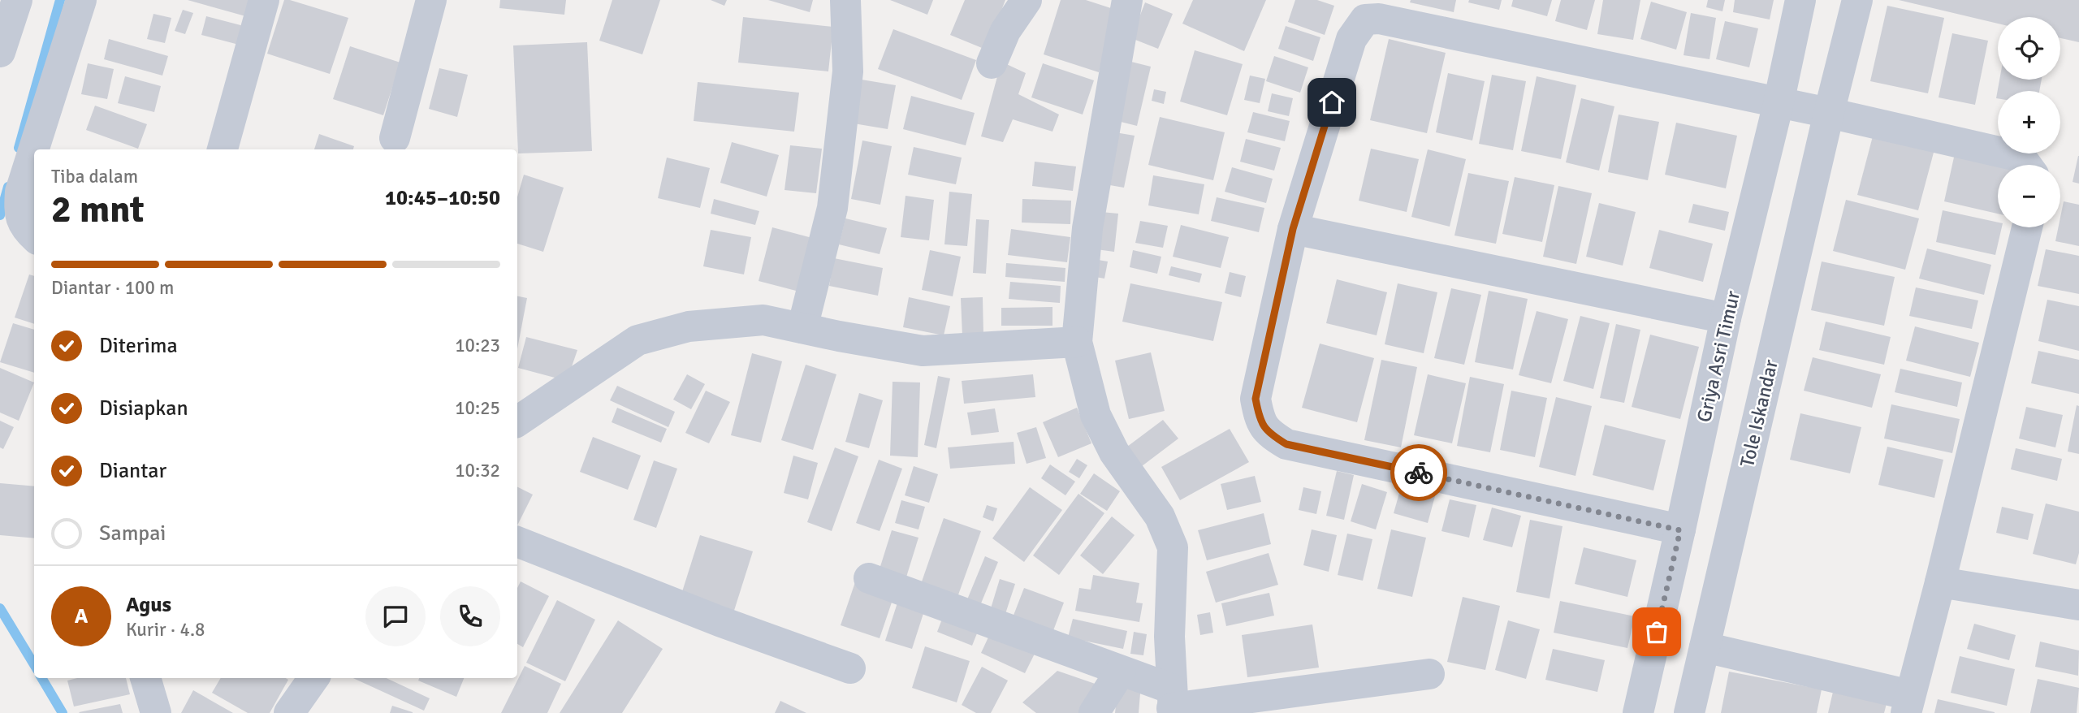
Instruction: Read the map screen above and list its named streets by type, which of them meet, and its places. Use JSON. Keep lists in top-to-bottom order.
{
  "streets": {
    "street": ["Griya Asri Timur", "Tole Iskandar"]
  },
  "page": {
    "map_buttons": ["+", "−"],
    "heading": ["2 mnt", "Tiba dalam", "10:45–10:50"],
    "panel": ["Agus", "Kurir · 4.8"],
    "bar": "Diantar · 100 m",
    "list": [
      ["Diterima", "10:23"],
      ["Disiapkan", "10:25"],
      ["Diantar", "10:32"],
      "Sampai"
    ],
    "round": "A"
  }
}
